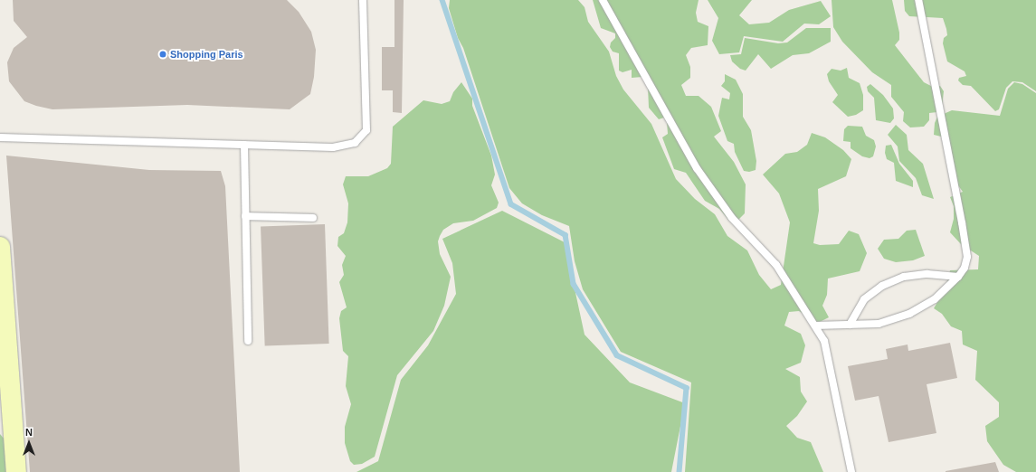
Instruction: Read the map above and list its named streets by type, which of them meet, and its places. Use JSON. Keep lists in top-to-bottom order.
{
  "places": ["Shopping Paris"],
  "north": "top"
}
